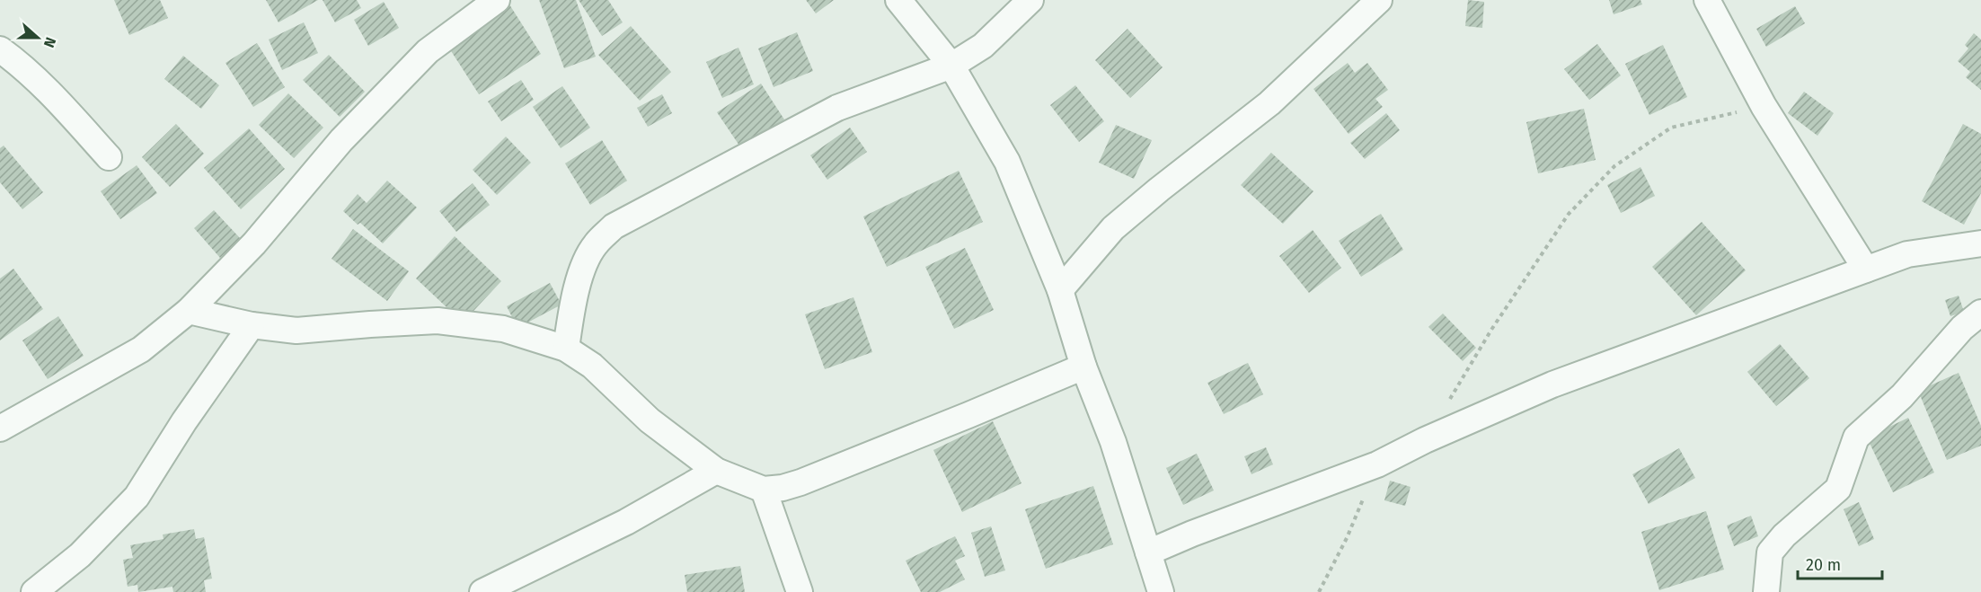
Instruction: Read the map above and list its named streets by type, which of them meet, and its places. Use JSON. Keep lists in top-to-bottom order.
{
  "scale_bar": "20 m",
  "north": "right"
}
